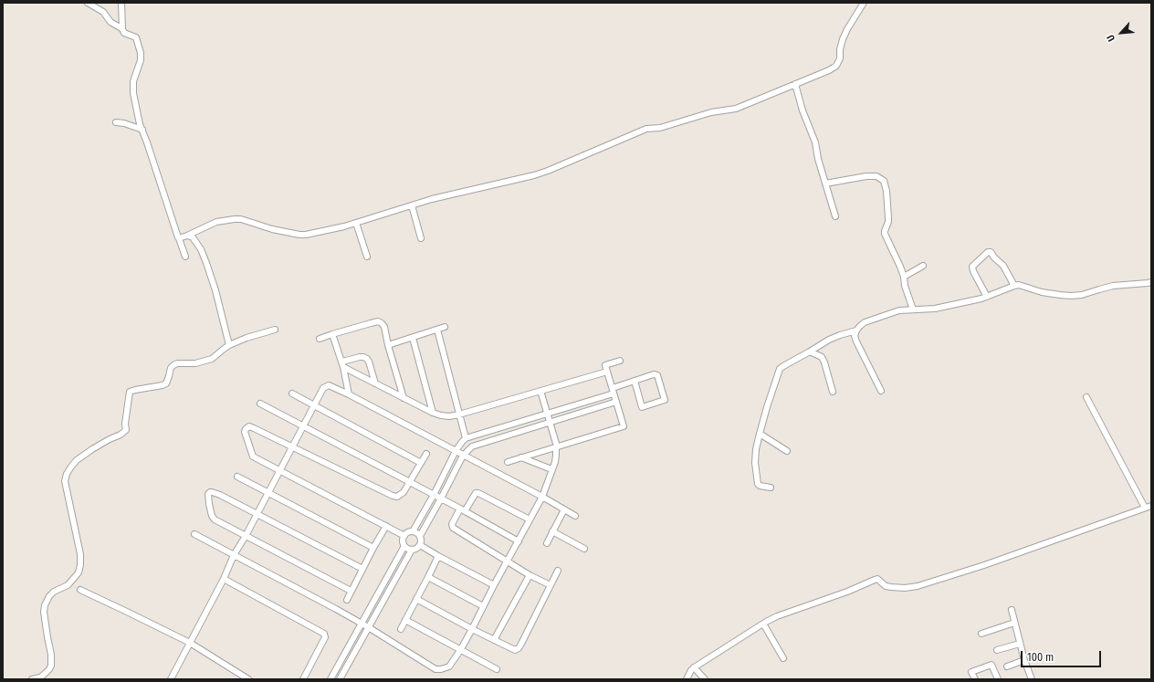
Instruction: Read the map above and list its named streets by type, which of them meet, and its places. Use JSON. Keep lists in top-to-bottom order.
{
  "scale_bar": "100 m",
  "north": "bottom left"
}
